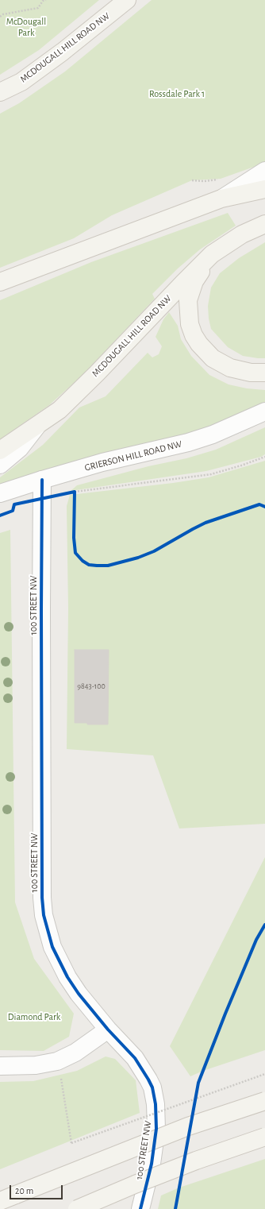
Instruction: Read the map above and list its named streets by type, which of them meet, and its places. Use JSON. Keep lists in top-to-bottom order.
{
  "streets": {
    "main road": ["MCDOUGALL HILL ROAD NW"],
    "street": ["GRIERSON HILL ROAD NW", "100 STREET NW"]
  },
  "crossings": [
    ["GRIERSON HILL ROAD NW", "100 STREET NW"]
  ],
  "parks": ["McDougall Park", "Rossdale Park 1", "Diamond Park"],
  "house_numbers": ["9843-100"],
  "scale_bar": "20 m"
}
